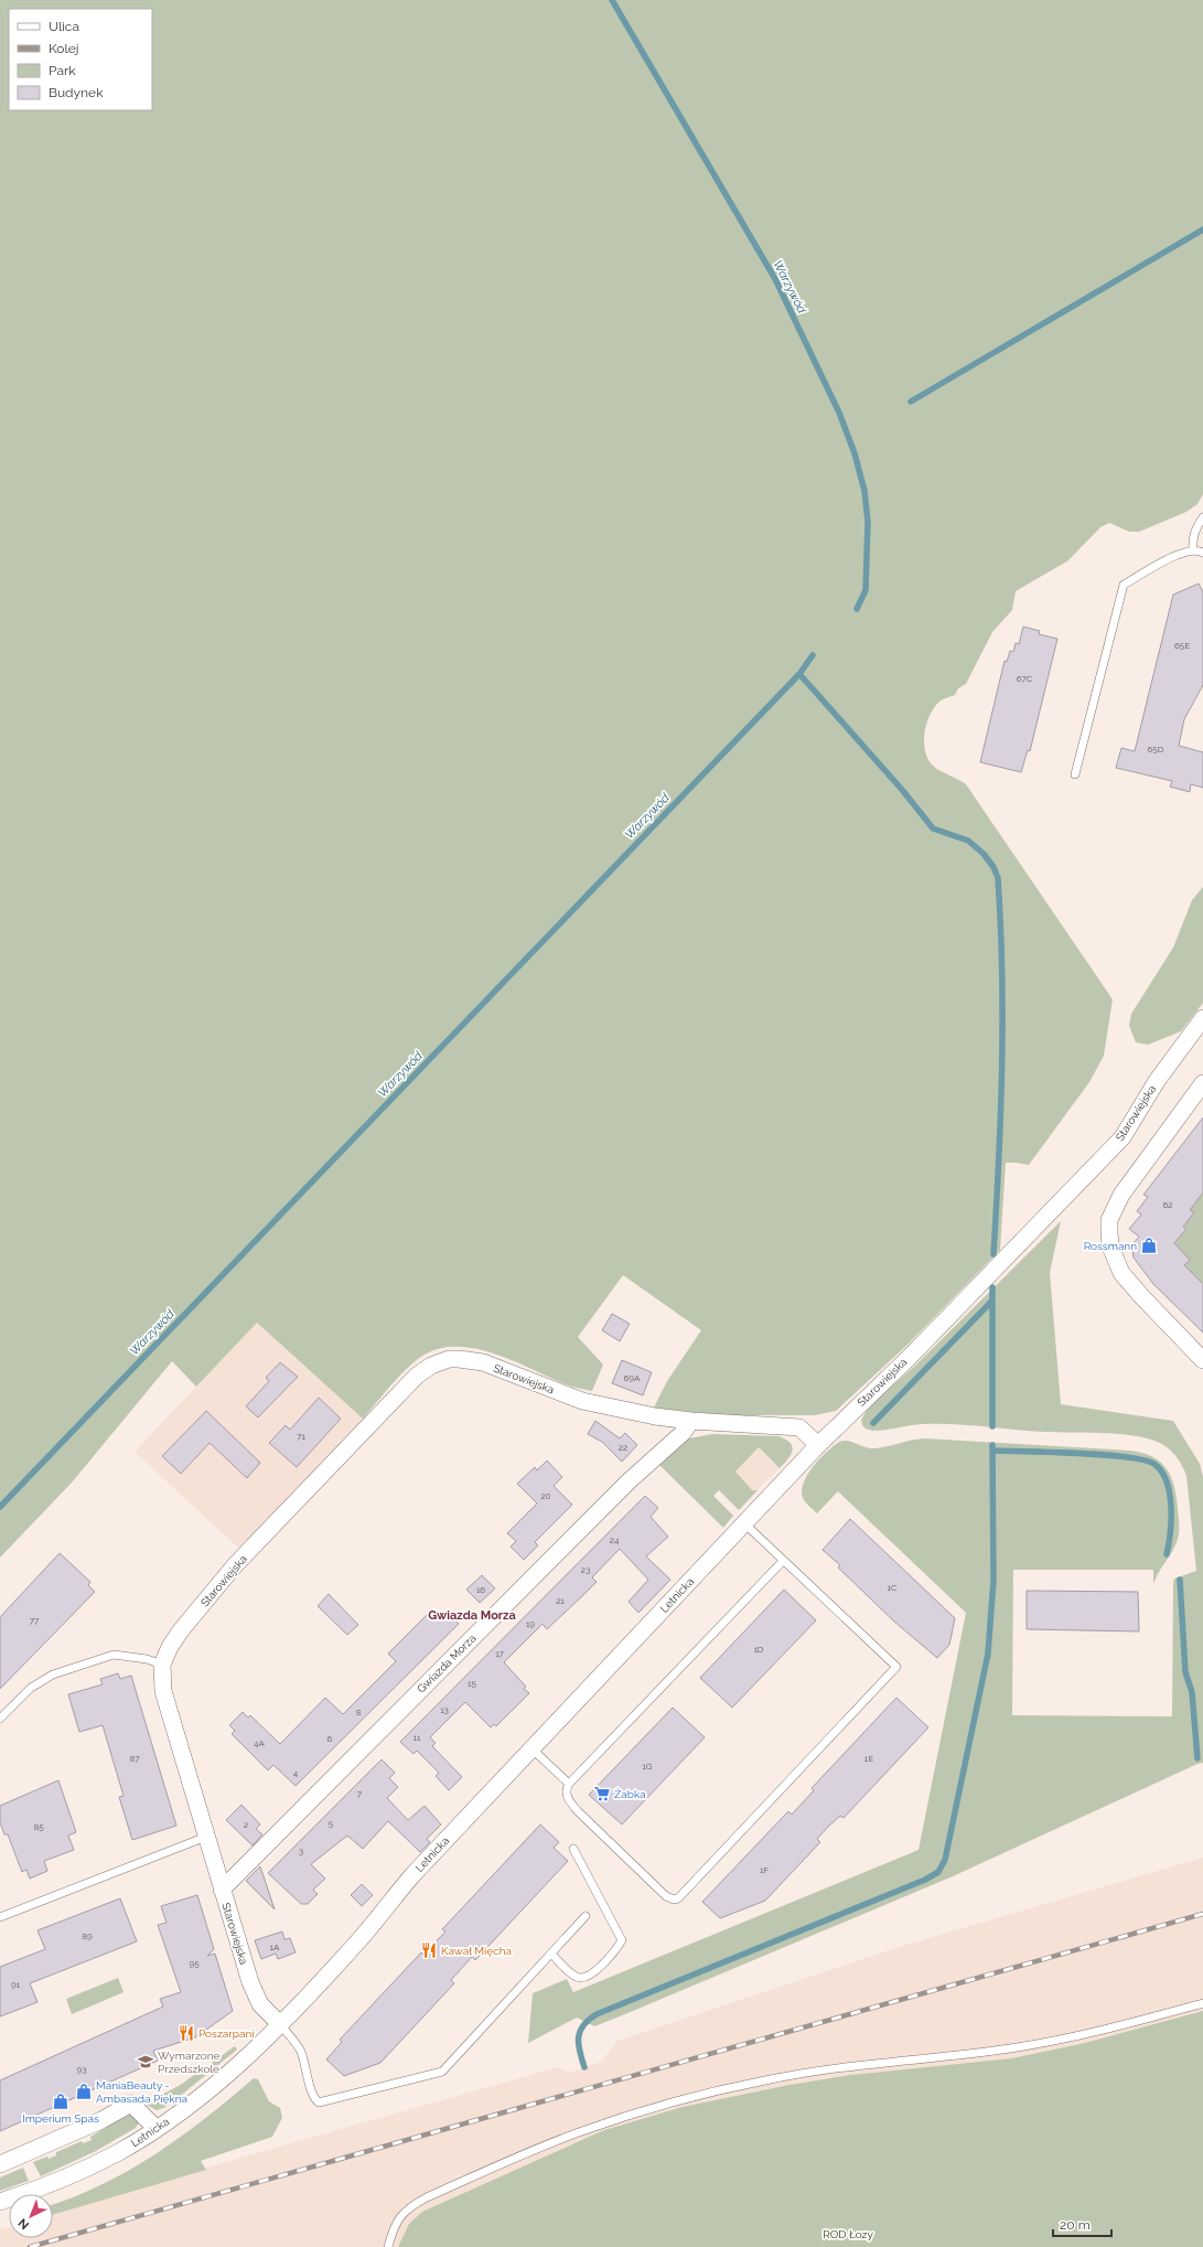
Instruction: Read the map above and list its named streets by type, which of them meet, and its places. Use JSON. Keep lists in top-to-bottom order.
{
  "streets": {
    "street": ["Starowiejska", "Letnicka", "Gwiazda Morza"]
  },
  "crossings": [
    ["Starowiejska", "Letnicka"],
    ["Starowiejska", "Gwiazda Morza"]
  ],
  "districts": ["Gwiazda Morza"],
  "water": ["Warzywód"],
  "parks": ["ROD Łozy"],
  "places": {
    "shop": ["Rossmann", "ManiaBeauty - Ambasada Piękna", "Imperium Spas"],
    "supermarket": ["Żabka"],
    "restaurant": ["Kawał Mięcha", "Poszarpani"],
    "school or university": ["Wymarzone Przedszkole"]
  },
  "house_numbers": [
    "65E",
    "67C",
    "65D",
    "62",
    "69A",
    "71",
    "22",
    "20",
    "24",
    "23",
    "1C",
    "16",
    "21",
    "77",
    "19",
    "1D",
    "17",
    "15",
    "13",
    "8",
    "11",
    "6",
    "4A",
    "87",
    "1E",
    "1G",
    "4",
    "7",
    "5",
    "2",
    "85",
    "3",
    "1F",
    "89",
    "1A",
    "95",
    "91",
    "93"
  ],
  "legend": [
    "Ulica",
    "Kolej",
    "Park",
    "Budynek"
  ],
  "scale_bar": "20 m",
  "north": "bottom left"
}
